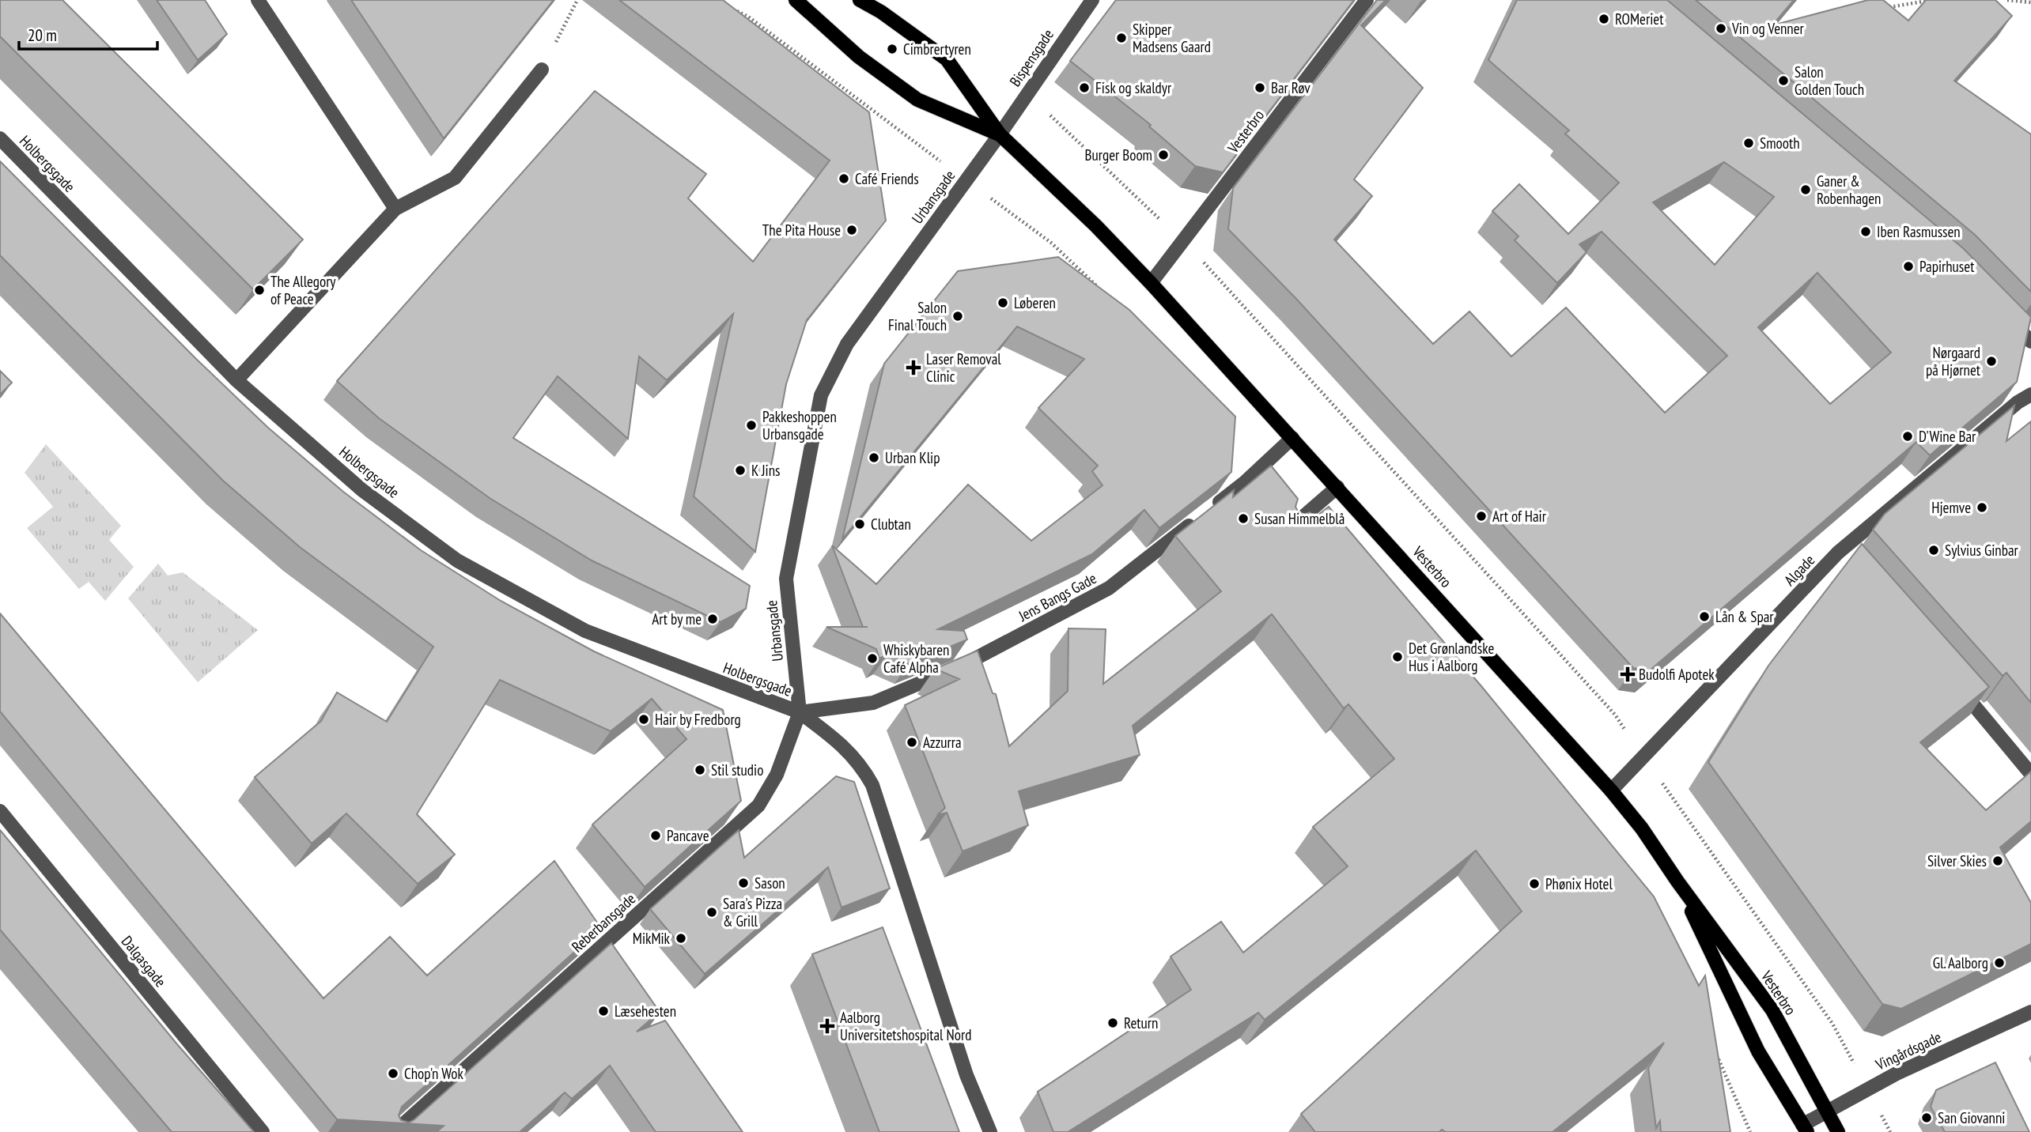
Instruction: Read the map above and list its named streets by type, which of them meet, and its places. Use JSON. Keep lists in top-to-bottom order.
{
  "streets": {
    "main road": ["Vesterbro"],
    "street": [
      "Bispensgade",
      "Holbergsgade",
      "Urbansgade",
      "Algade",
      "Jens Bangs Gade",
      "Reberbansgade",
      "Dalgasgade",
      "Vingårdsgade"
    ]
  },
  "crossings": [
    ["Bispensgade", "Vesterbro"],
    ["Bispensgade", "Urbansgade"],
    ["Vesterbro", "Urbansgade"],
    ["Vesterbro", "Algade"],
    ["Vesterbro", "Jens Bangs Gade"],
    ["Vesterbro", "Vingårdsgade"],
    ["Holbergsgade", "Urbansgade"],
    ["Holbergsgade", "Jens Bangs Gade"],
    ["Holbergsgade", "Reberbansgade"],
    ["Urbansgade", "Jens Bangs Gade"],
    ["Urbansgade", "Reberbansgade"],
    ["Jens Bangs Gade", "Reberbansgade"]
  ],
  "places": {
    "other": [
      "ROMeriet",
      "Vin og Venner",
      "Skipper Madsens Gaard",
      "Cimbrertyren",
      "Salon Golden Touch",
      "Fisk og skaldyr",
      "Bar Røv",
      "Smooth",
      "Burger Boom",
      "Café Friends",
      "Ganer & Robenhagen",
      "The Pita House",
      "Iben Rasmussen",
      "Papirhuset",
      "The Allegory of Peace",
      "Løberen",
      "Salon Final Touch",
      "Nørgaard på Hjørnet",
      "Pakkeshoppen Urbansgade",
      "D'Wine Bar",
      "Urban Klip",
      "K Jins",
      "Hjemve",
      "Art of Hair",
      "Susan Himmelblå",
      "Clubtan",
      "Sylvius Ginbar",
      "Lån & Spar",
      "Art by me",
      "Det Grønlandske Hus i Aalborg",
      "Whiskybaren Café Alpha",
      "Hair by Fredborg",
      "Azzurra",
      "Stil studio",
      "Pancave",
      "Silver Skies",
      "Sason",
      "Phønix Hotel",
      "Sara's Pizza & Grill",
      "MikMik",
      "Gl. Aalborg",
      "Læsehesten",
      "Return",
      "Chop'n Wok",
      "San Giovanni"
    ],
    "health": ["Laser Removal Clinic", "Budolfi Apotek", "Aalborg Universitetshospital Nord"]
  },
  "scale_bar": "20 m"
}
